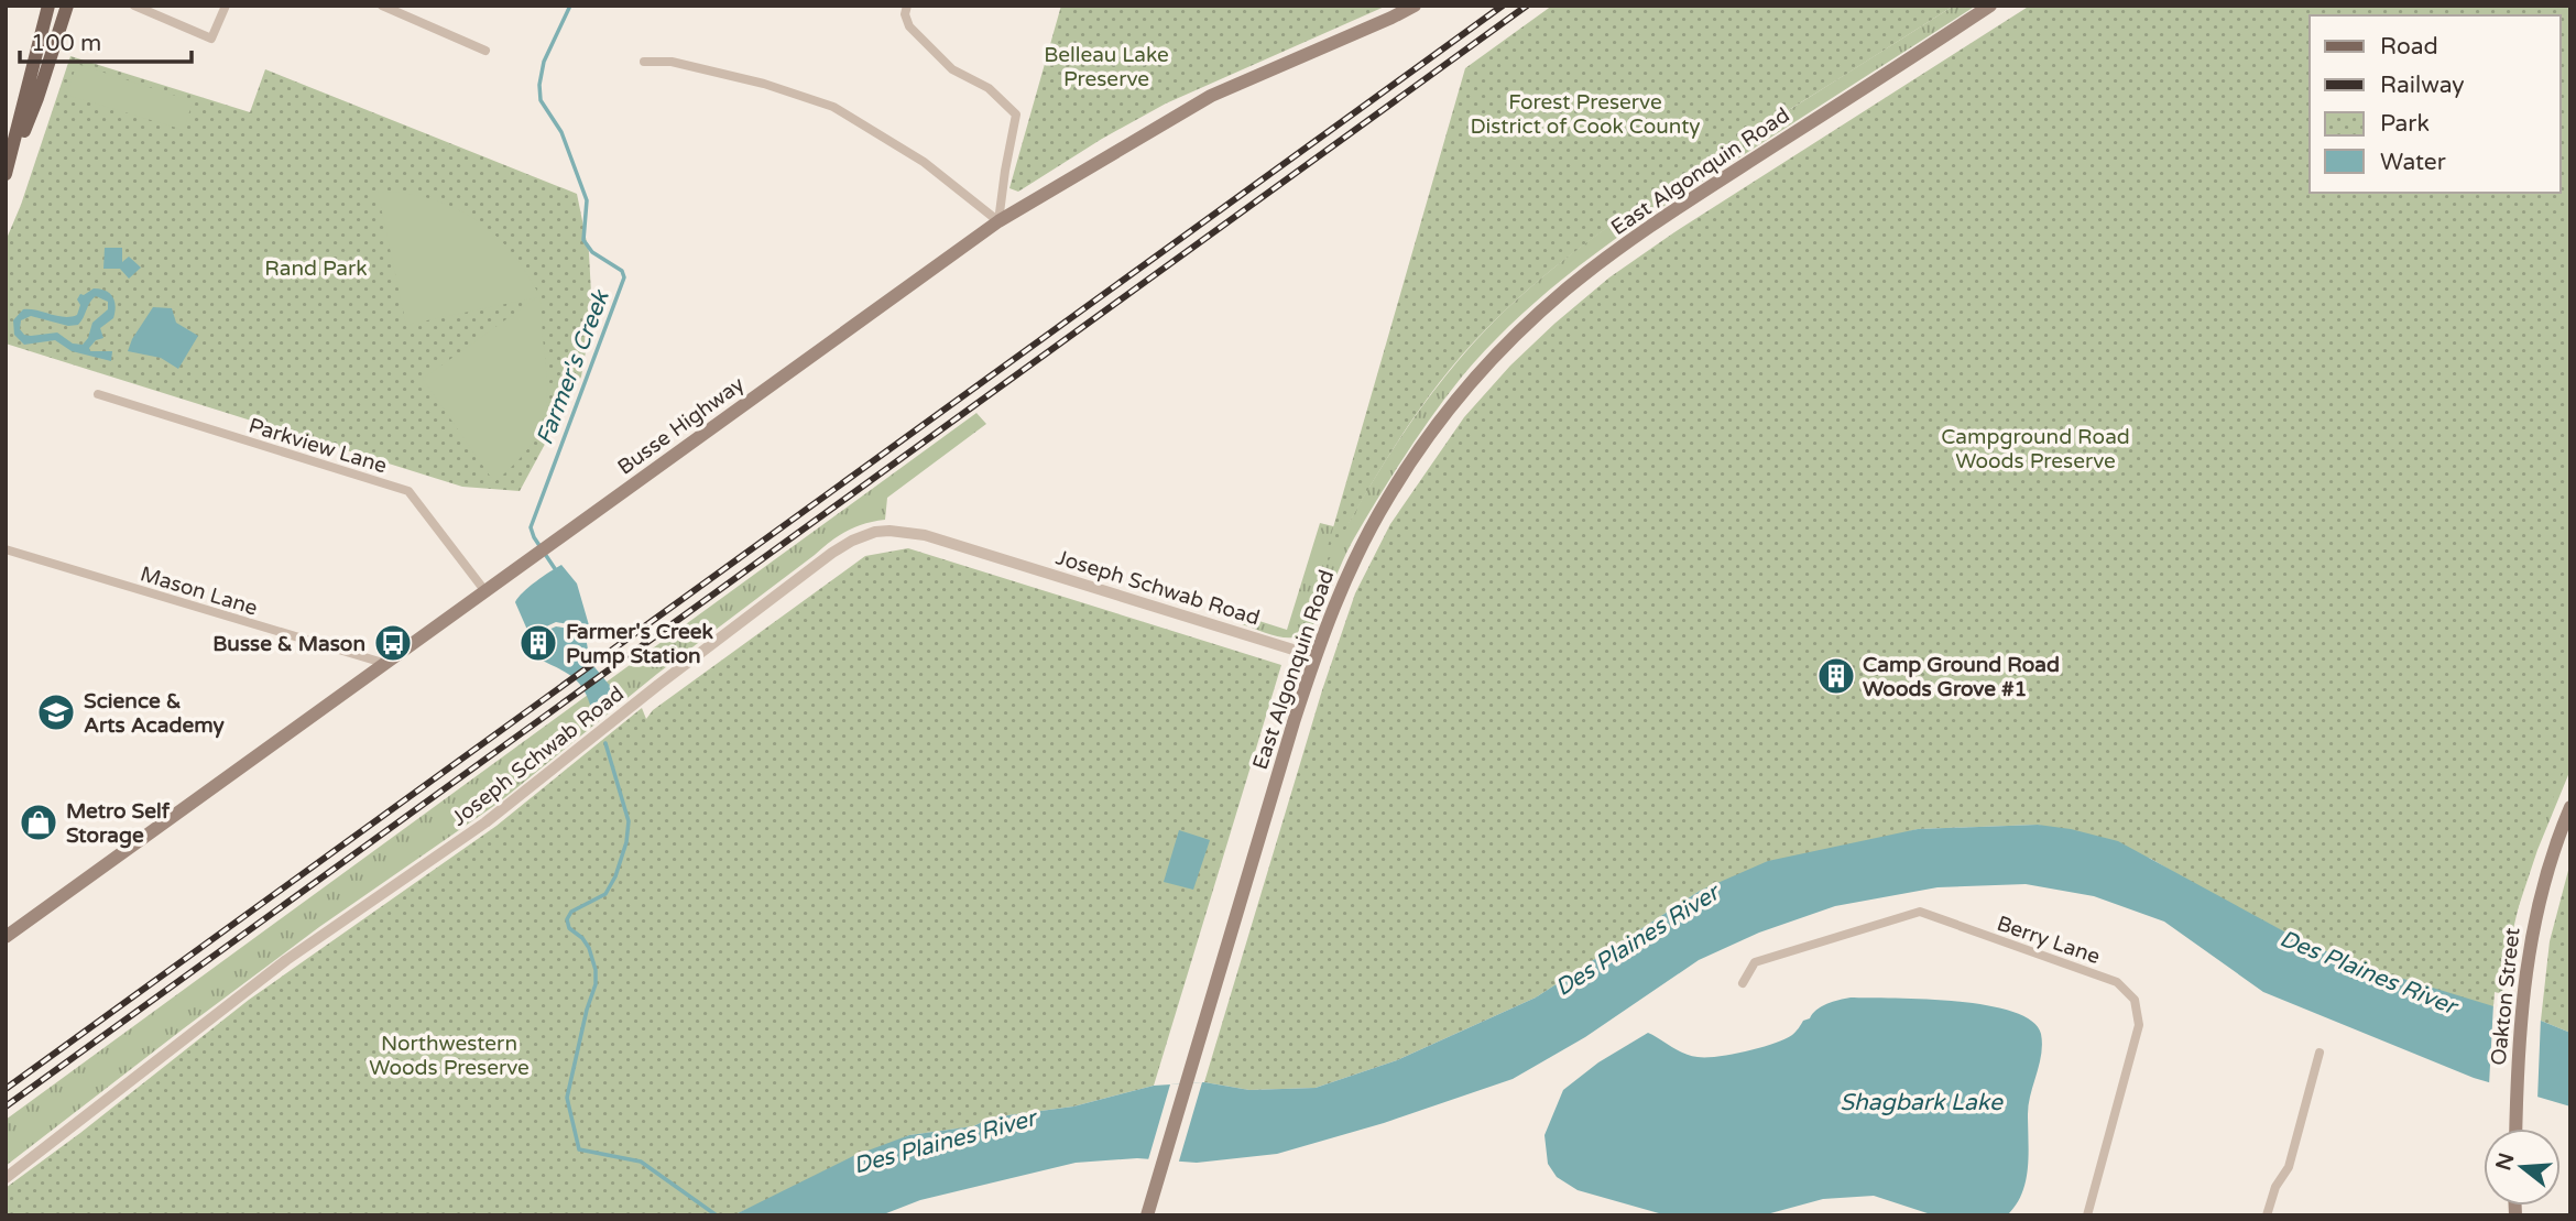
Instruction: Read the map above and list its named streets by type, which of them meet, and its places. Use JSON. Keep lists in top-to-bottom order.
{
  "streets": {
    "main road": ["East Algonquin Road", "Busse Highway", "Oakton Street"],
    "street": [
      "Parkview Lane",
      "Joseph Schwab Road",
      "Mason Lane",
      "Berry Lane"
    ]
  },
  "crossings": [
    ["East Algonquin Road", "Joseph Schwab Road"],
    ["Busse Highway", "Parkview Lane"],
    ["Busse Highway", "Mason Lane"]
  ],
  "water": ["Farmer's Creek", "Des Plaines River", "Shagbark Lake"],
  "parks": [
    "Belleau Lake Preserve",
    "Forest Preserve District of Cook County",
    "Rand Park",
    "Campground Road Woods Preserve",
    "Northwestern Woods Preserve"
  ],
  "places": {
    "bus stop": ["Busse & Mason"],
    "building": ["Farmer's Creek Pump Station", "Camp Ground Road Woods Grove #1"],
    "school or university": ["Science & Arts Academy"],
    "shop": ["Metro Self Storage"]
  },
  "legend": [
    "Road",
    "Railway",
    "Park",
    "Water"
  ],
  "scale_bar": "100 m",
  "north": "left"
}
